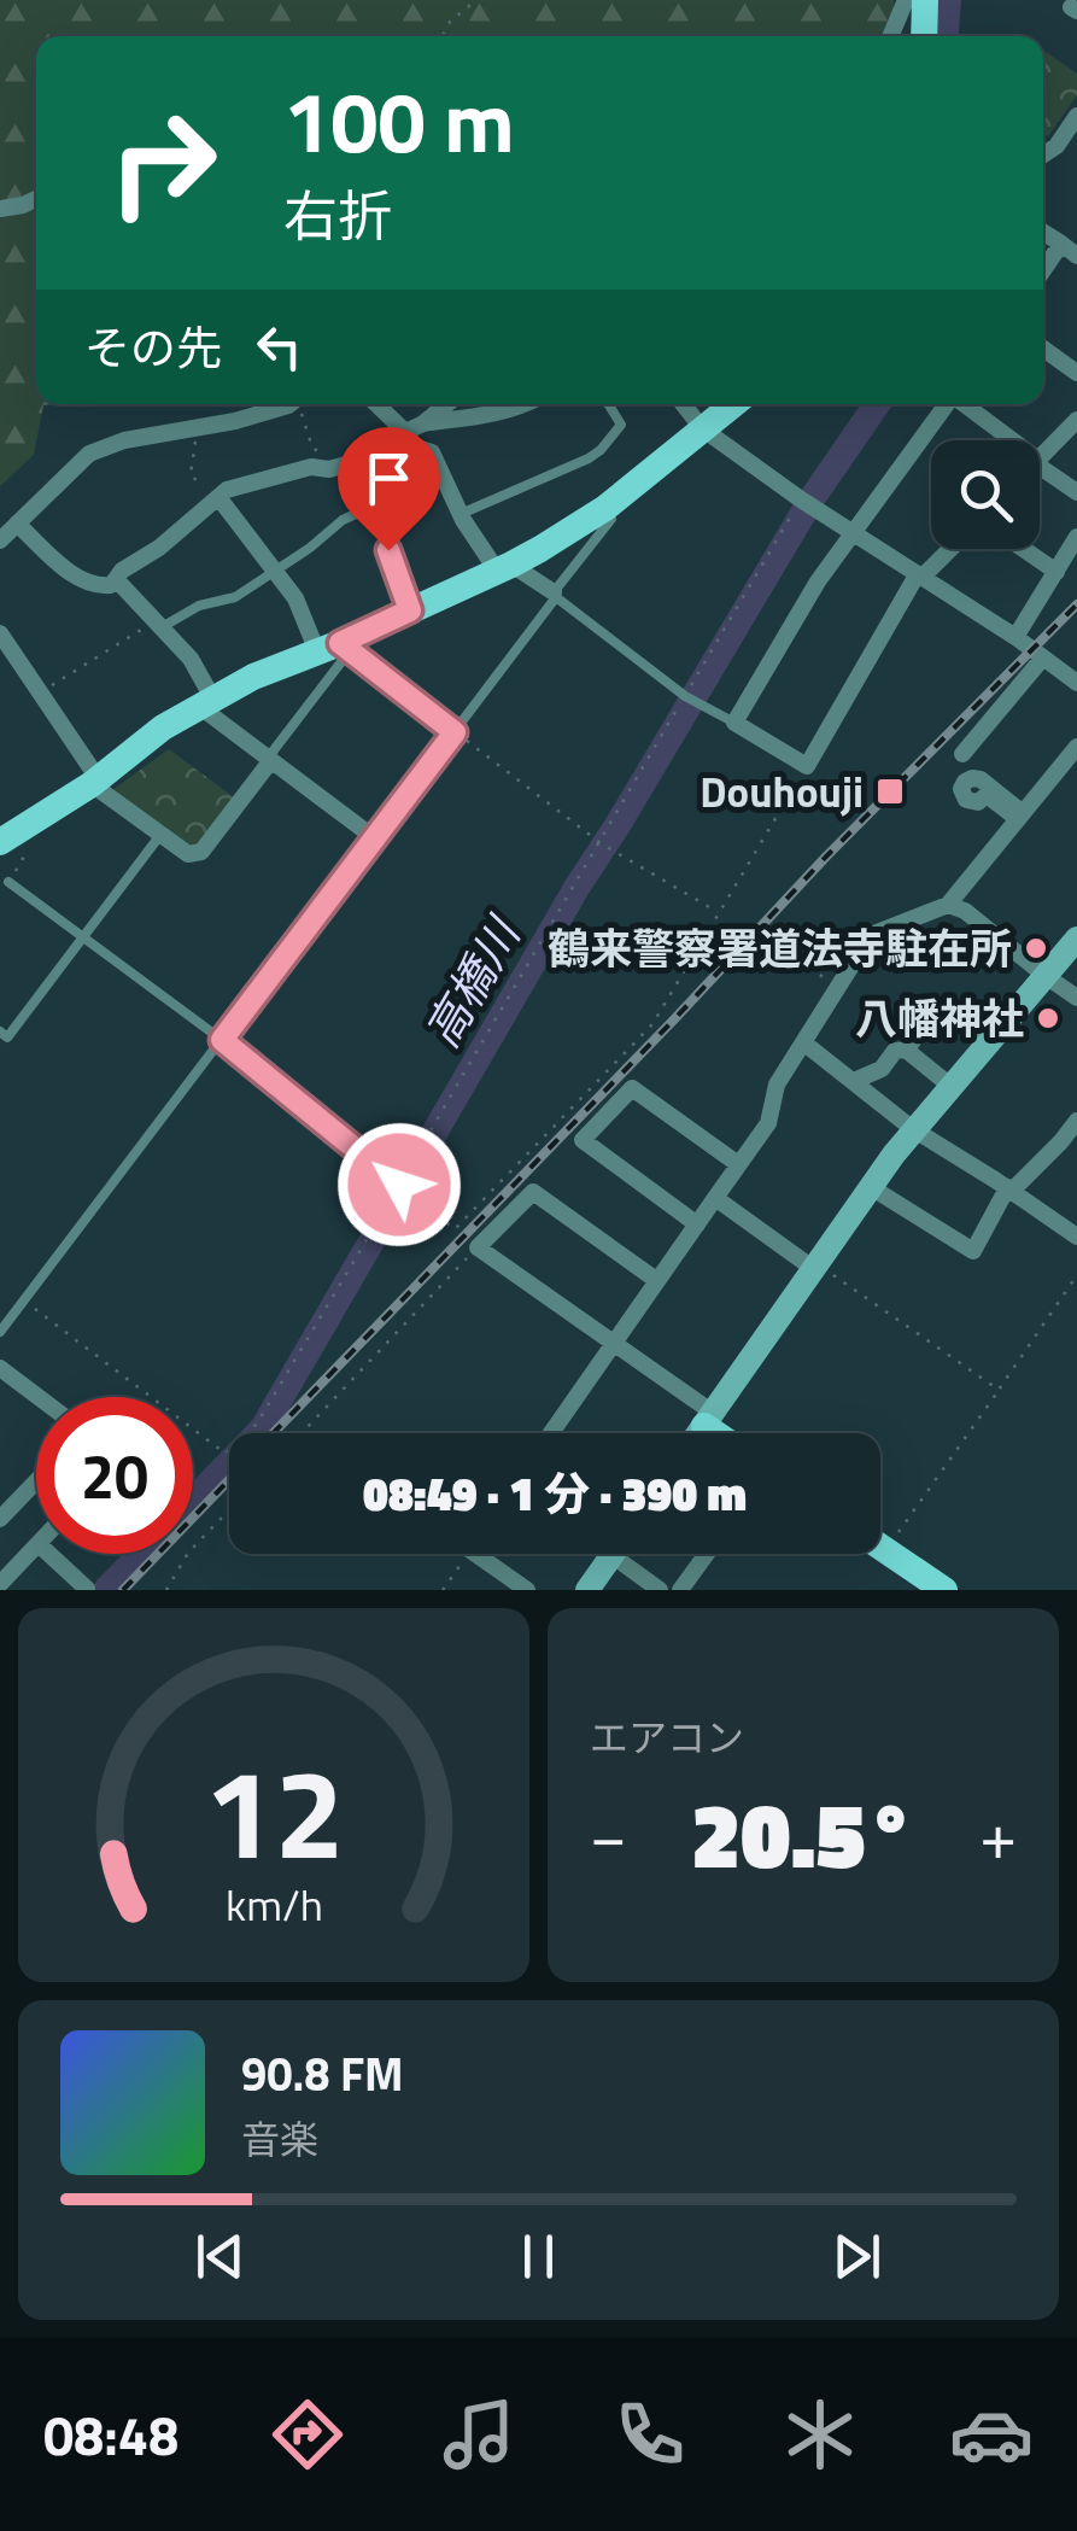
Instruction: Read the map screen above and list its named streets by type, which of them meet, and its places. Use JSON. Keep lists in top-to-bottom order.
{
  "water": ["高橋川"],
  "places": {
    "transit": ["Douhouji"],
    "other": ["鶴来警察署道法寺駐在所", "八幡神社"]
  },
  "page": {
    "turn": ["100 m", "右折"],
    "then": "その先",
    "limit": "20",
    "trip": "08:49 · 1 分 · 390 m",
    "tile": "エアコン",
    "heat": ["−", "20.5°", "+"],
    "song": ["90.8 FM", "音楽"],
    "tabs": "08:48",
    "gauge": ["12", "km/h"]
  }
}
